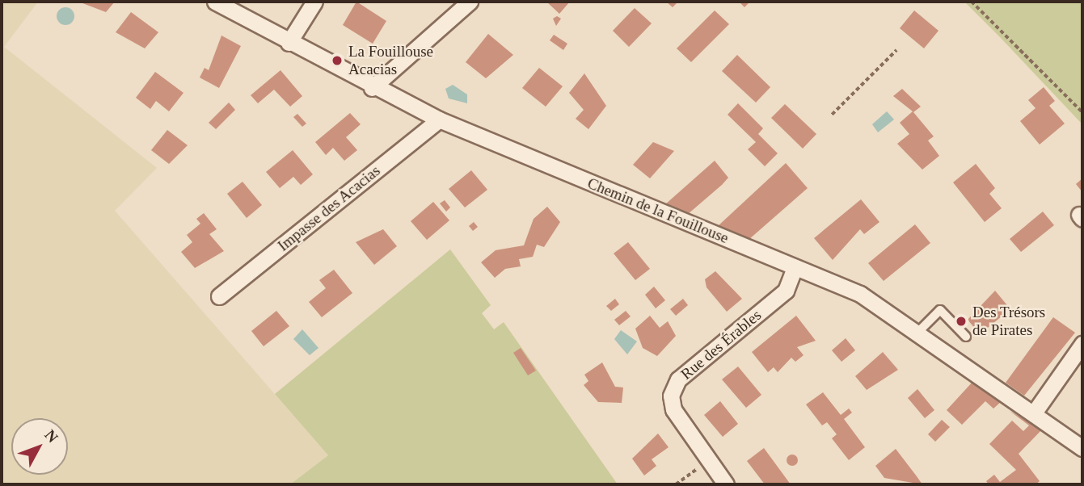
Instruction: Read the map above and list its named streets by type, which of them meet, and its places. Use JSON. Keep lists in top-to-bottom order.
{
  "streets": {
    "street": ["Impasse des Acacias", "Chemin de la Fouillouse", "Rue des Érables"]
  },
  "crossings": [
    ["Impasse des Acacias", "Chemin de la Fouillouse"],
    ["Chemin de la Fouillouse", "Rue des Érables"]
  ],
  "places": ["La Fouillouse Acacias", "Des Trésors de Pirates"],
  "north": "top right"
}
